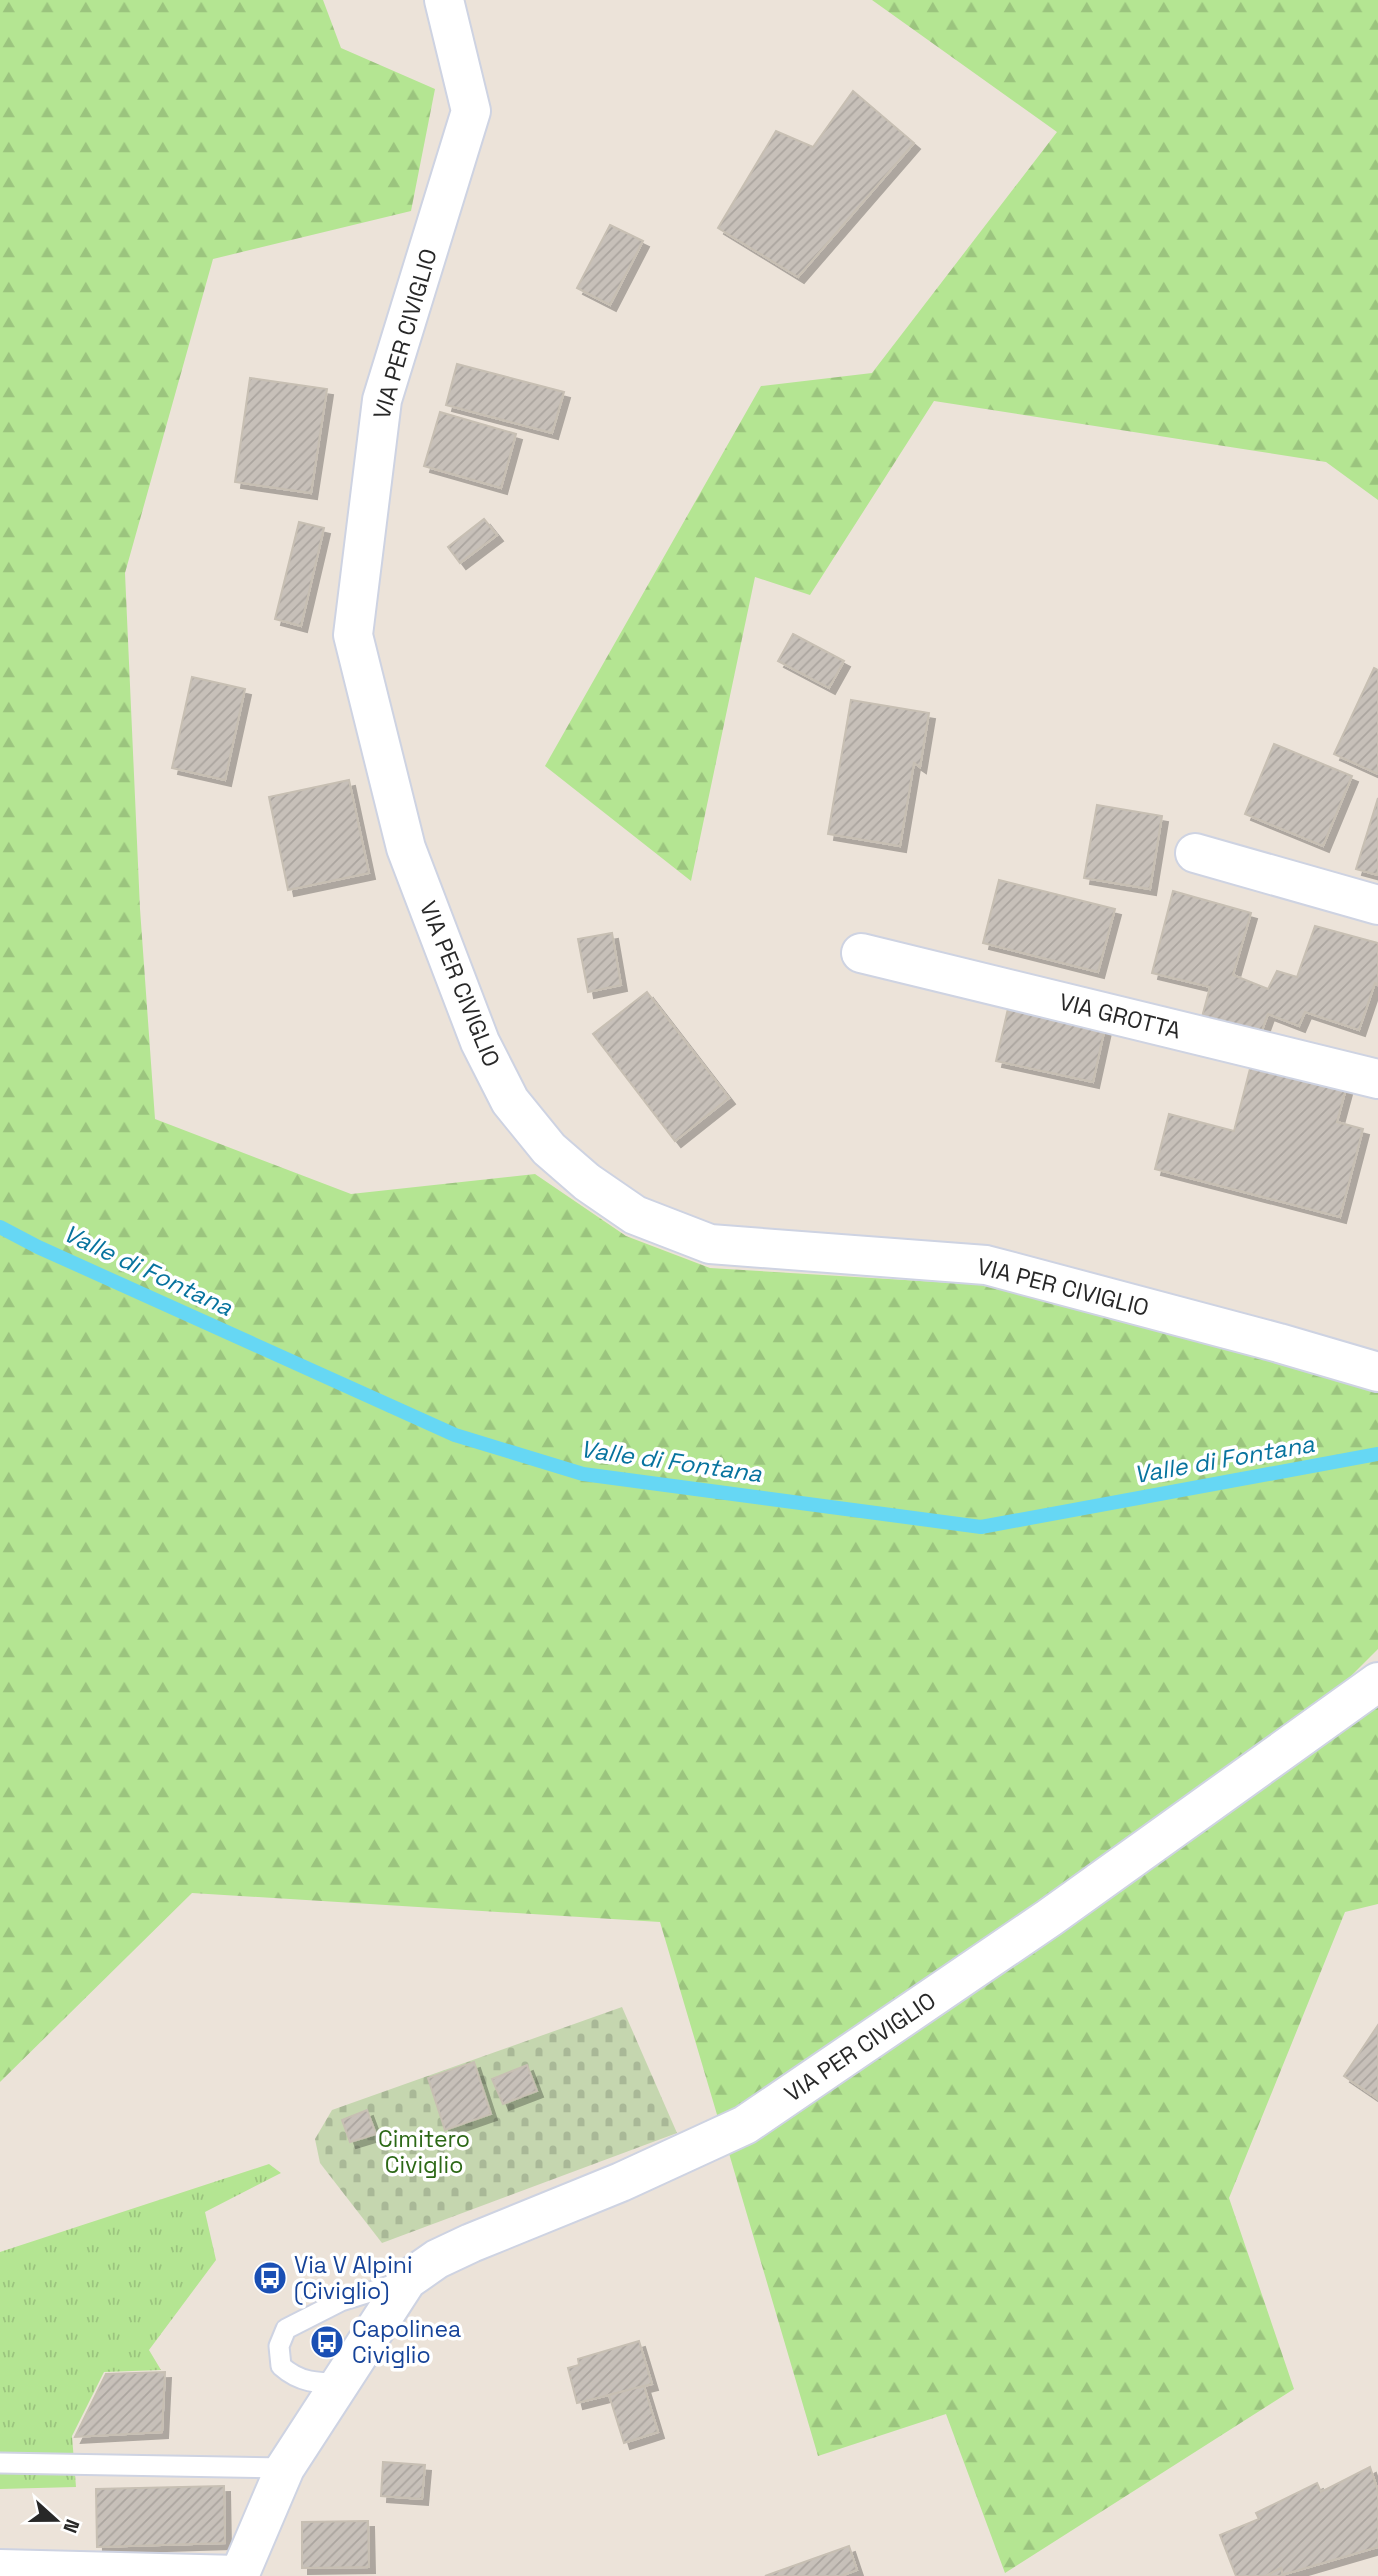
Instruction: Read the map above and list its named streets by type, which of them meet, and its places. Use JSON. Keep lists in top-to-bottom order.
{
  "streets": {
    "street": ["VIA PER CIVIGLIO", "VIA GROTTA"]
  },
  "water": ["Valle di Fontana"],
  "parks": ["Cimitero Civiglio"],
  "places": {
    "bus stop": ["Via V Alpini (Civiglio)", "Capolinea Civiglio"]
  },
  "north": "right"
}
